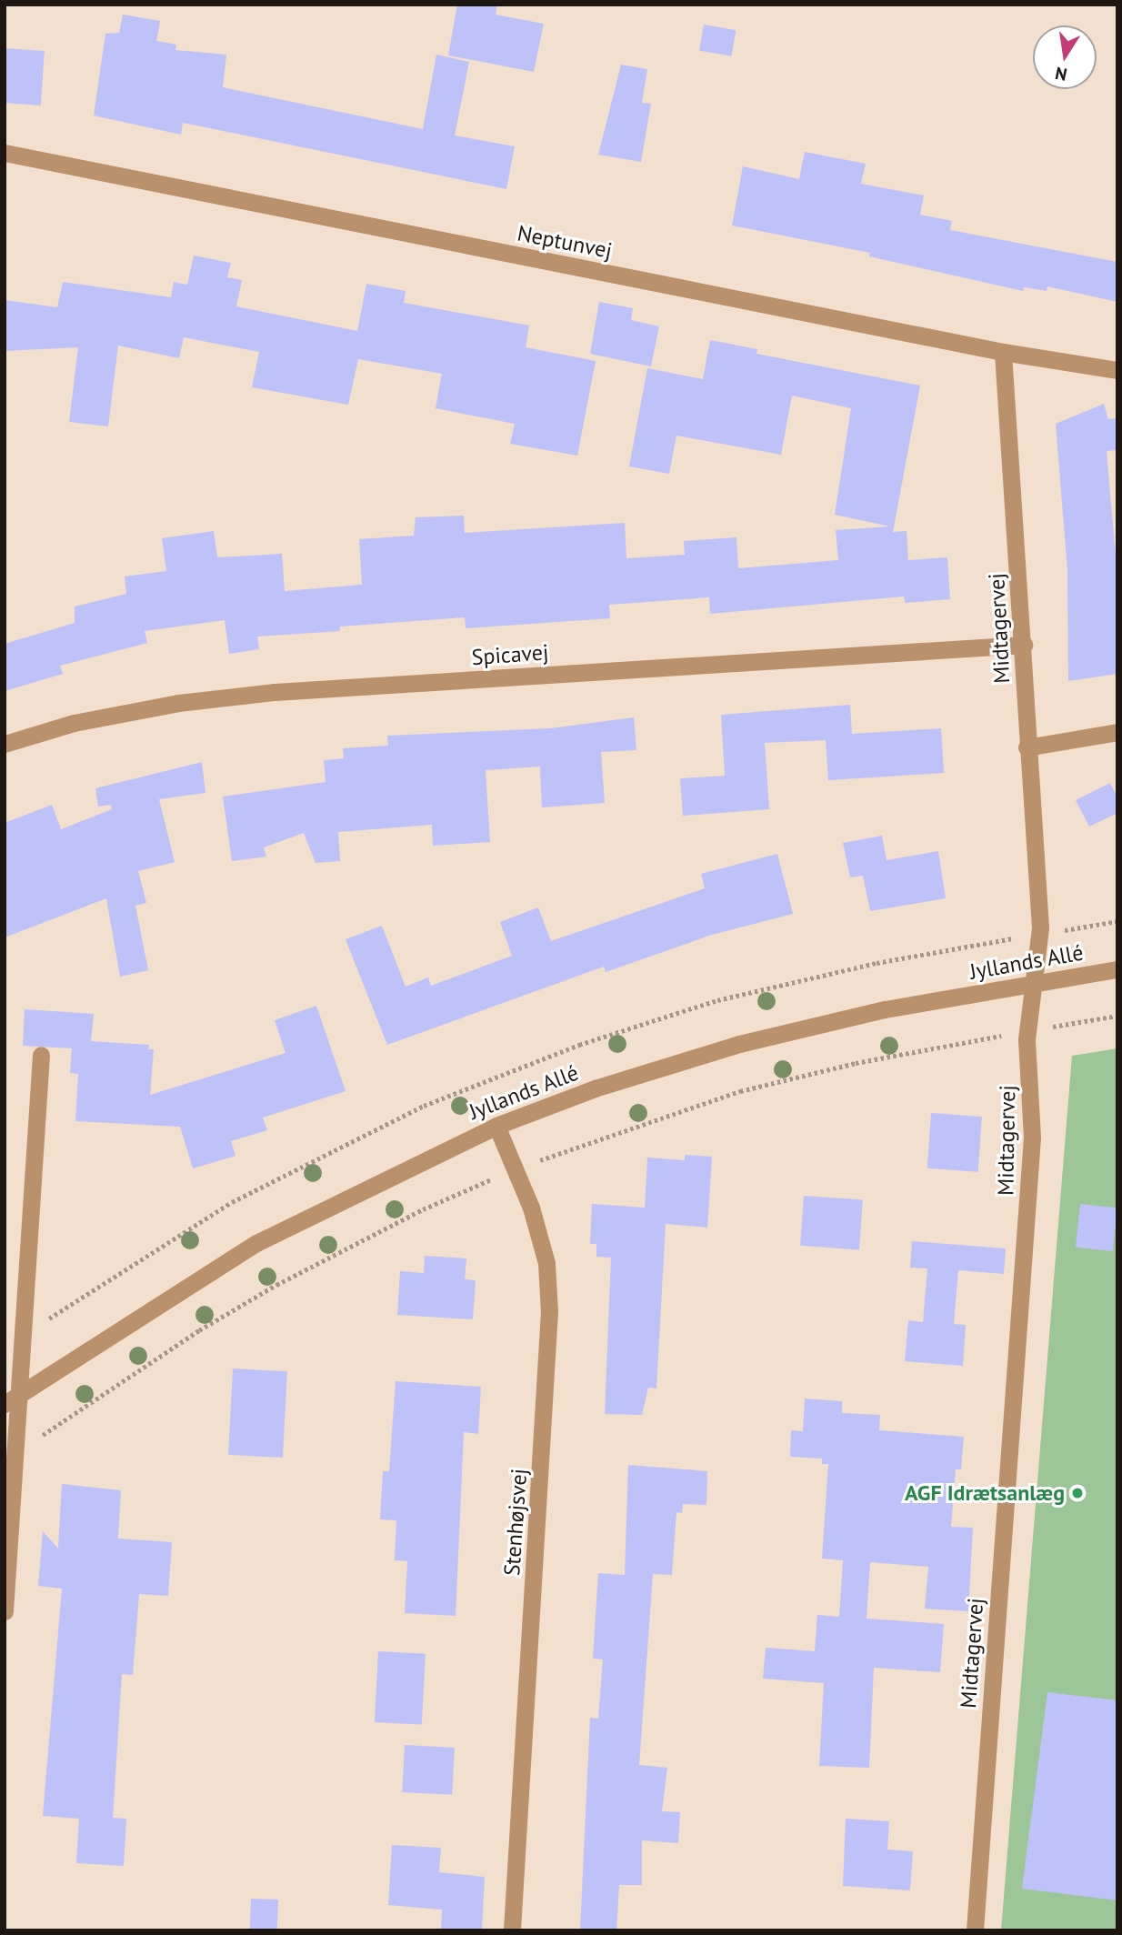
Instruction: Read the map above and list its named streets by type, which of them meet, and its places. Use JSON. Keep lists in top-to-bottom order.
{
  "streets": {
    "street": [
      "Neptunvej",
      "Midtagervej",
      "Spicavej",
      "Jyllands Allé",
      "Stenhøjsvej"
    ]
  },
  "crossings": [
    ["Neptunvej", "Midtagervej"],
    ["Midtagervej", "Spicavej"],
    ["Midtagervej", "Jyllands Allé"],
    ["Jyllands Allé", "Stenhøjsvej"]
  ],
  "places": ["AGF Idrætsanlæg"],
  "north": "bottom"
}
